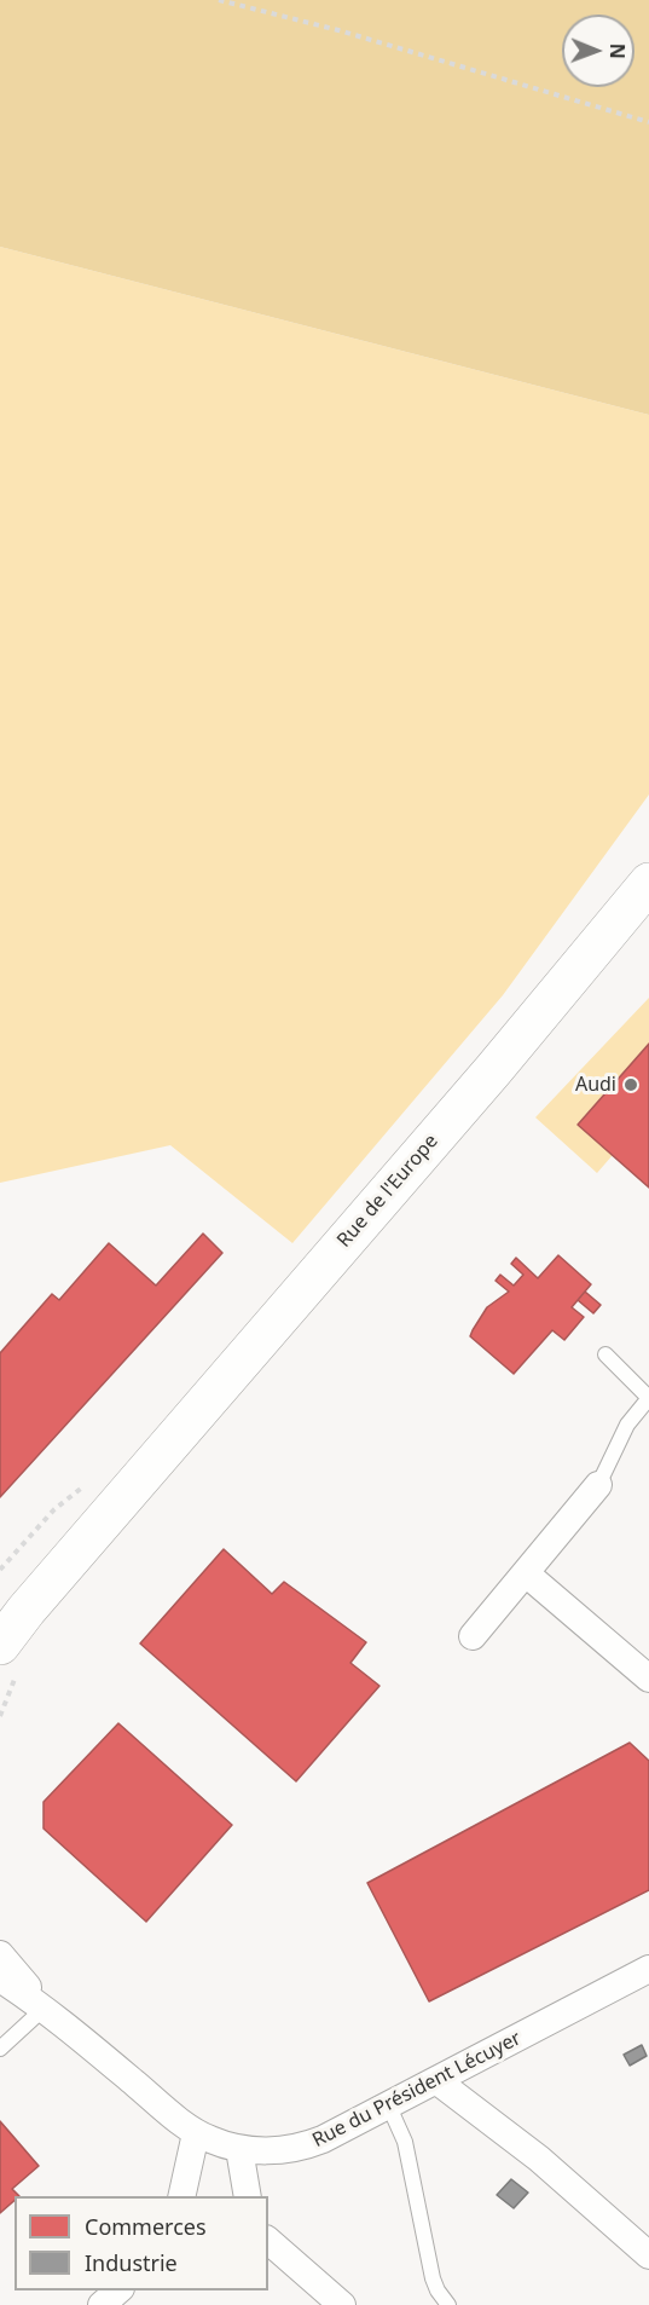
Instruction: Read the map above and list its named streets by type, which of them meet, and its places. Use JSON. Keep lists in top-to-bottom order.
{
  "streets": {
    "street": ["Rue de l'Europe", "Rue du Président Lécuyer"]
  },
  "places": ["Audi"],
  "legend": ["Commerces", "Industrie"],
  "north": "right"
}
